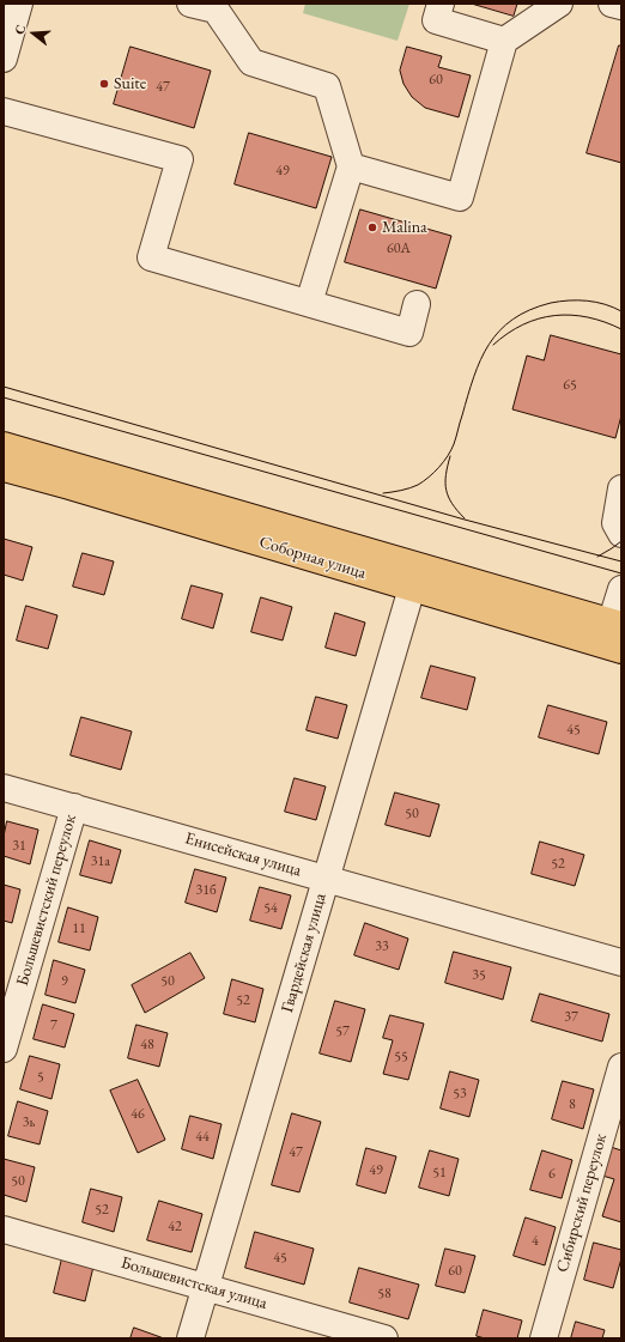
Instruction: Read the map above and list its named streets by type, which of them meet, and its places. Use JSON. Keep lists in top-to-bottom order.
{
  "streets": {
    "main road": ["Соборная улица"],
    "street": [
      "Енисейская улица",
      "Большевистский переулок",
      "Гвардейская улица",
      "Сибирский переулок",
      "Большевистская улица"
    ]
  },
  "crossings": [
    ["Соборная улица", "Гвардейская улица"],
    ["Енисейская улица", "Большевистский переулок"],
    ["Енисейская улица", "Гвардейская улица"],
    ["Гвардейская улица", "Большевистская улица"]
  ],
  "places": ["Suite", "Malina"],
  "house_numbers": [
    "60",
    "47",
    "49",
    "60А",
    "65",
    "45",
    "50",
    "31",
    "31а",
    "52",
    "31б",
    "54",
    "11",
    "33",
    "35",
    "9",
    "50",
    "52",
    "37",
    "7",
    "57",
    "48",
    "55",
    "5",
    "53",
    "8",
    "46",
    "3ь",
    "44",
    "47",
    "49",
    "51",
    "6",
    "50",
    "52",
    "42",
    "4",
    "45",
    "60",
    "58"
  ],
  "north": "left"
}
